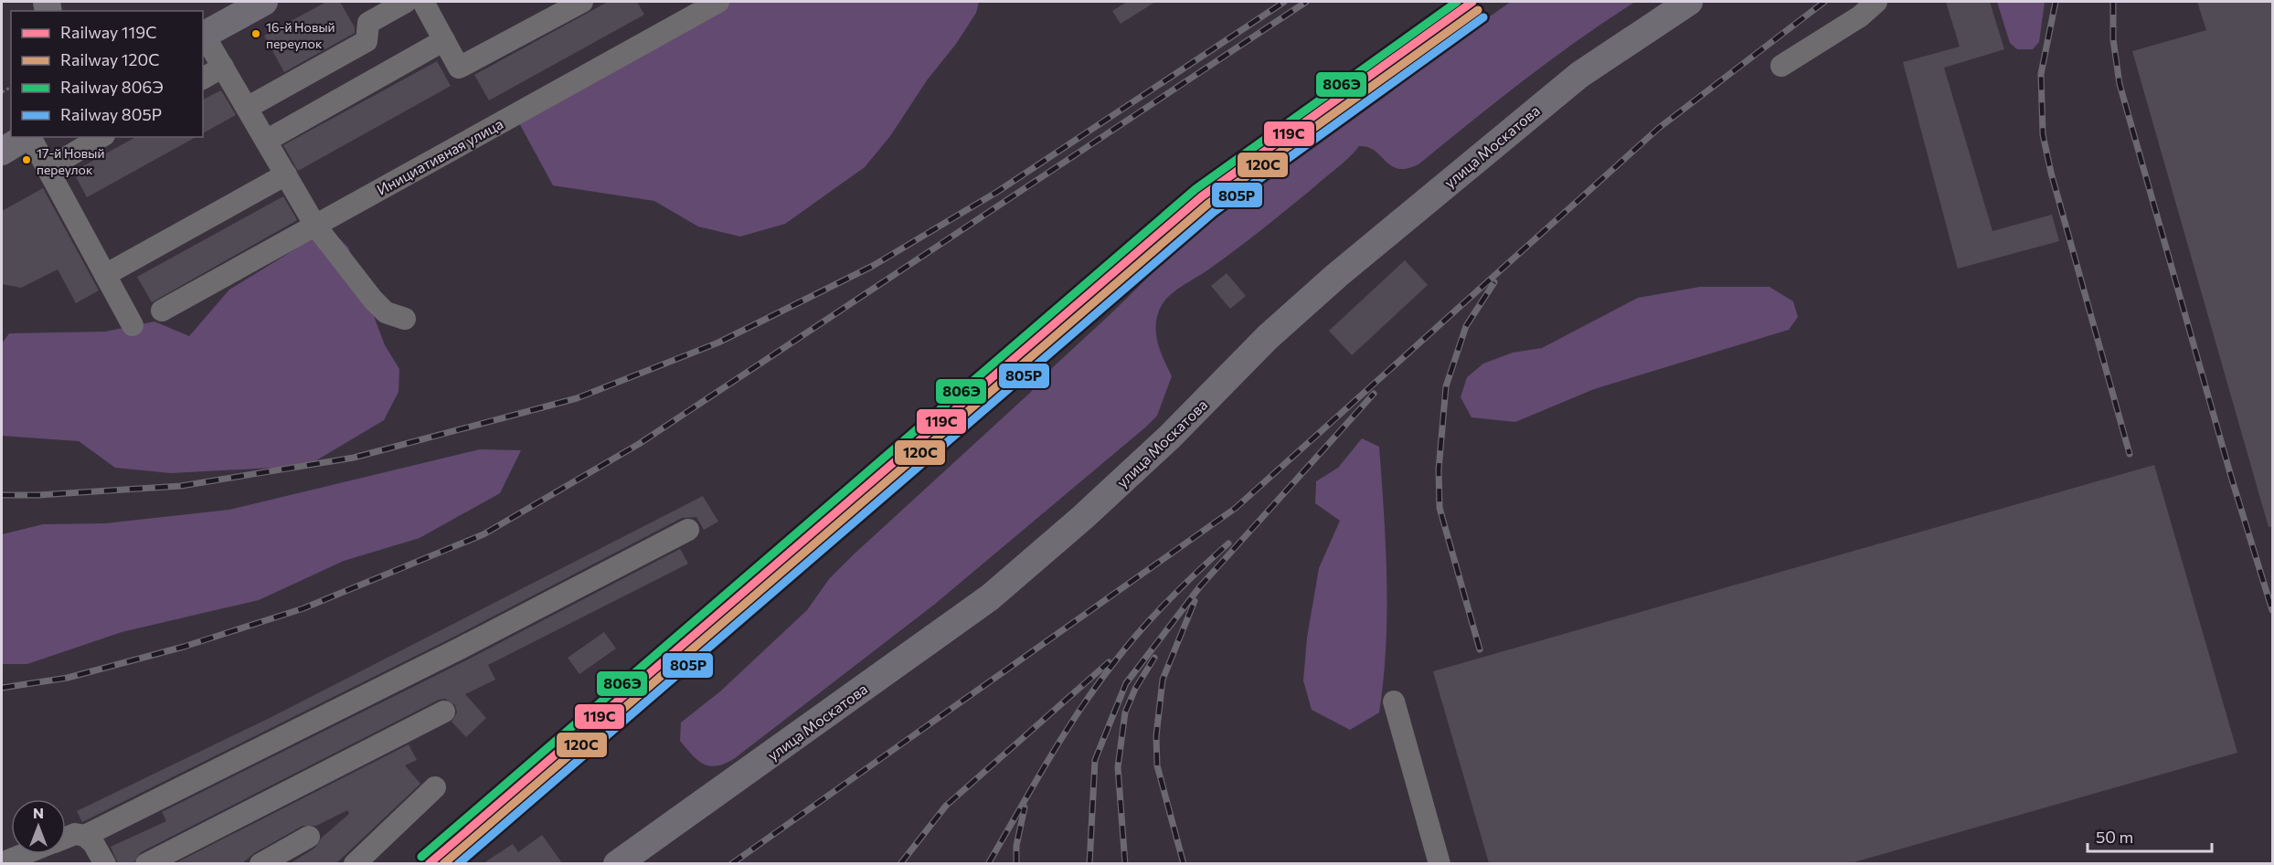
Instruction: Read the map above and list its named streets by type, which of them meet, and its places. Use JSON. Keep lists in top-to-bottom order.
{
  "streets": {
    "main road": ["улица Москатова"],
    "street": ["Инициативная улица"]
  },
  "places": ["16-й Новый переулок", "17-й Новый переулок"],
  "lines": [
    "rail line 119С",
    "rail line 806Э",
    "rail line 120С",
    "rail line 805Р"
  ],
  "legend": [
    "Railway 119С",
    "Railway 120С",
    "Railway 806Э",
    "Railway 805Р"
  ],
  "scale_bar": "50 m",
  "north": "top"
}
